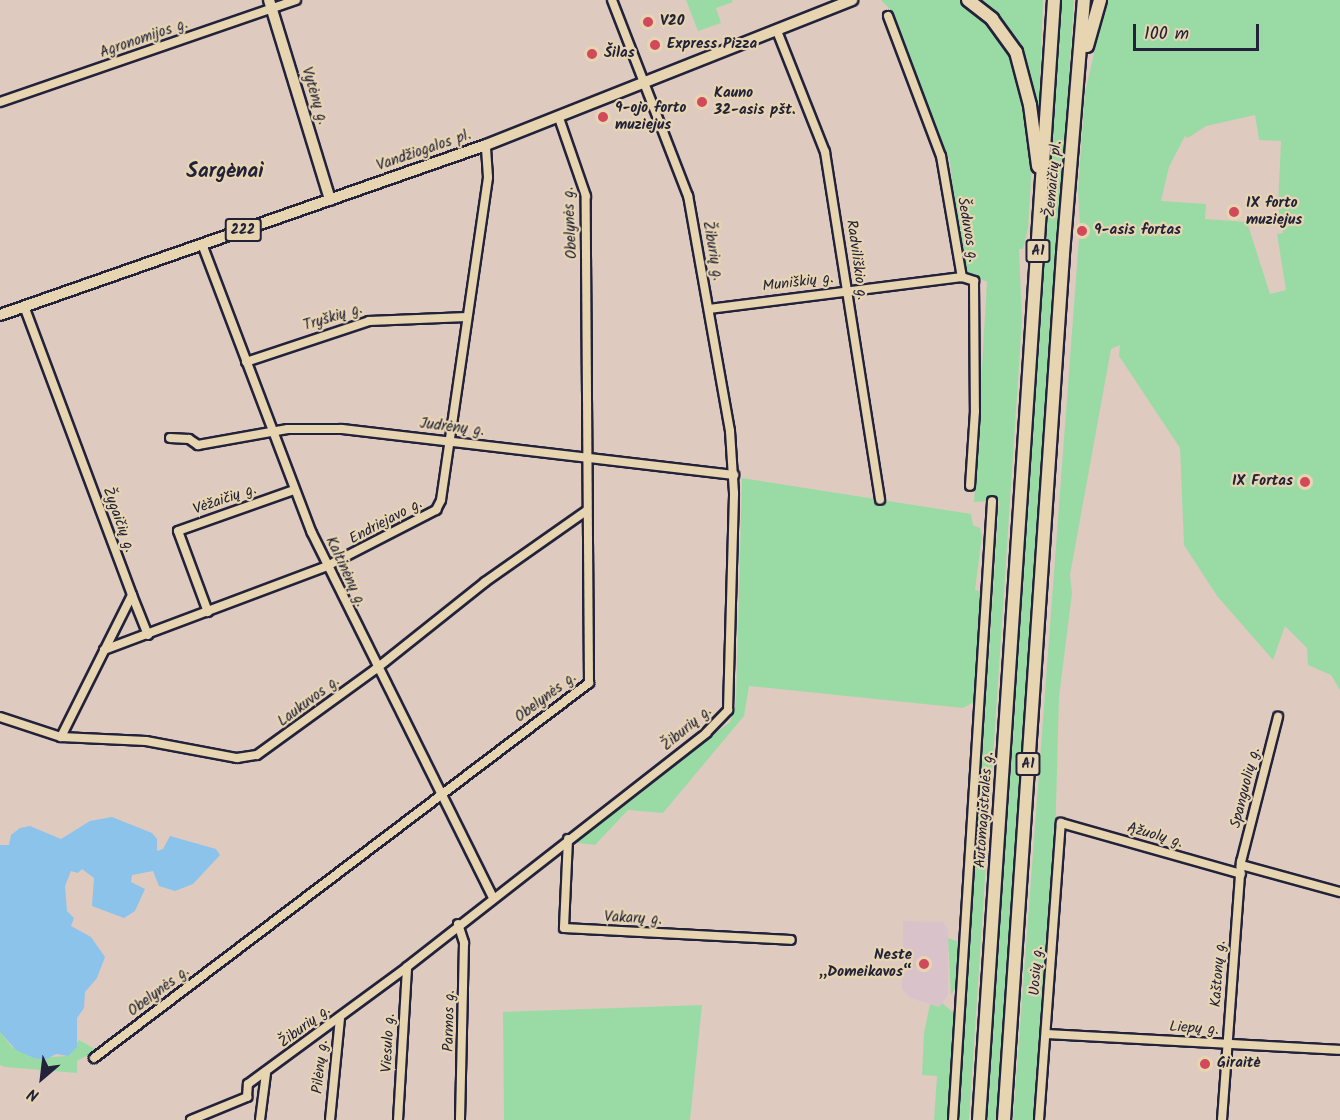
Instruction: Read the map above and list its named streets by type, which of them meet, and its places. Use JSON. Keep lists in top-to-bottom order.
{
  "streets": {
    "highway": ["Žemaičių pl.", "A1", "Automagistralės g."],
    "main road": ["Vytėnų g.", "Vandžiogalos pl.", "222"],
    "street": [
      "Agronomijos g.",
      "Obelynės g.",
      "Šeduvos g.",
      "Žiburių g.",
      "Radviliškio g.",
      "Muniškių g.",
      "Tryškių g.",
      "Judrėnų g.",
      "Vėžaičių g.",
      "Žygaičių g.",
      "Endriejavo g.",
      "Kaltinėnų g.",
      "Laukuvos g.",
      "Spanguolių g.",
      "Ąžuolų g.",
      "Vakarų g.",
      "Uosių g.",
      "Kaštonų g.",
      "Parmos g.",
      "Liepų g.",
      "Viesulo g.",
      "Pilėnų g."
    ]
  },
  "crossings": [
    ["Agronomijos g.", "Vytėnų g."],
    ["Vytėnų g.", "Vandžiogalos pl."],
    ["Vandžiogalos pl.", "Obelynės g."],
    ["Vandžiogalos pl.", "Žiburių g."],
    ["Vandžiogalos pl.", "Radviliškio g."],
    ["Vandžiogalos pl.", "Žygaičių g."],
    ["Vandžiogalos pl.", "Endriejavo g."],
    ["Vandžiogalos pl.", "Kaltinėnų g."],
    ["Žemaičių pl.", "Automagistralės g."],
    ["Obelynės g.", "Judrėnų g."],
    ["Obelynės g.", "Kaltinėnų g."],
    ["Obelynės g.", "Laukuvos g."],
    ["Šeduvos g.", "Muniškių g."],
    ["Žiburių g.", "Muniškių g."],
    ["Žiburių g.", "Judrėnų g."],
    ["Žiburių g.", "Kaltinėnų g."],
    ["Žiburių g.", "Vakarų g."],
    ["Žiburių g.", "Parmos g."],
    ["Žiburių g.", "Viesulo g."],
    ["Žiburių g.", "Pilėnų g."],
    ["Radviliškio g.", "Muniškių g."],
    ["Tryškių g.", "Endriejavo g."],
    ["Tryškių g.", "Kaltinėnų g."],
    ["Judrėnų g.", "Endriejavo g."],
    ["Judrėnų g.", "Kaltinėnų g."],
    ["Vėžaičių g.", "Endriejavo g."],
    ["Vėžaičių g.", "Kaltinėnų g."],
    ["Žygaičių g.", "Endriejavo g."],
    ["Endriejavo g.", "Kaltinėnų g."],
    ["Kaltinėnų g.", "Laukuvos g."],
    ["Spanguolių g.", "Ąžuolų g."],
    ["Spanguolių g.", "Kaštonų g."],
    ["Ąžuolų g.", "Uosių g."],
    ["Ąžuolų g.", "Kaštonų g."],
    ["Uosių g.", "Liepų g."],
    ["Kaštonų g.", "Liepų g."]
  ],
  "districts": ["Sargėnai"],
  "places": [
    "V20",
    "Express Pizza",
    "Šilas",
    "Kauno 32-asis pšt.",
    "9-ojo forto muziejus",
    "IX forto muziejus",
    "9-asis fortas",
    "IX Fortas",
    "Neste „Domeikavos“",
    "Giraitė"
  ],
  "scale_bar": "100 m",
  "north": "bottom left"
}
